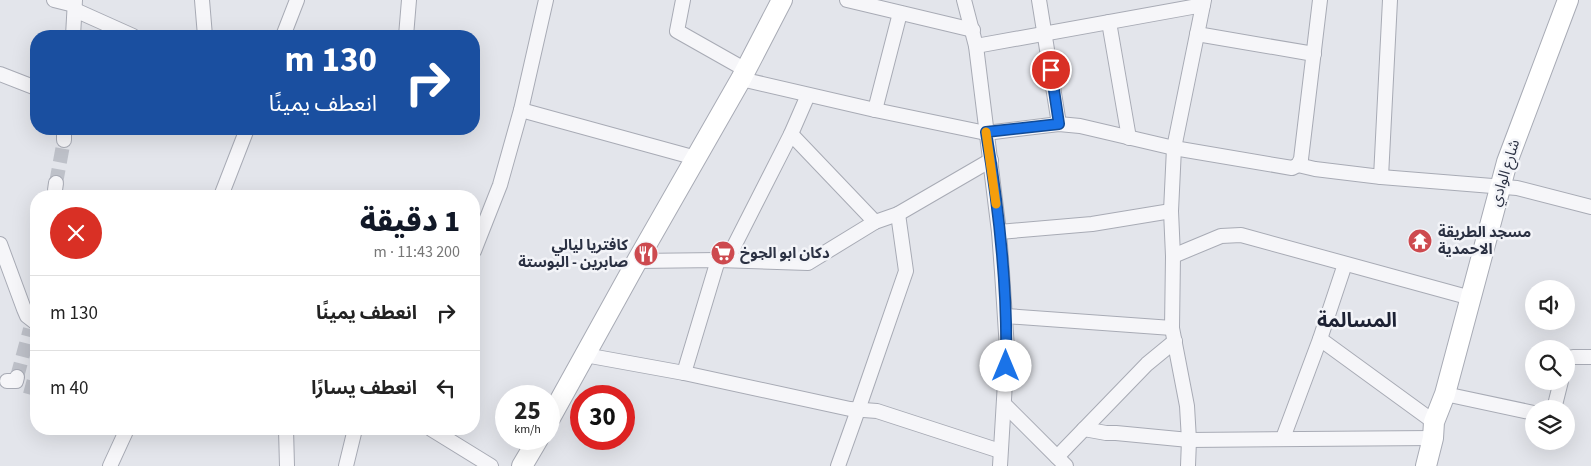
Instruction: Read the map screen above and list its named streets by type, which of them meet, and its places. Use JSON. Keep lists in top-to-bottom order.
{
  "streets": {
    "street": ["شارع الوادي"]
  },
  "districts": ["المسالمة"],
  "places": {
    "temple": ["مسجد الطريقة الاحمدية"],
    "supermarket": ["دكان ابو الجوخ"],
    "restaurant": ["كافتريا ليالي صابرين - البوستة"]
  },
  "page": {
    "turn": ["130 m", "انعطف يمينًا"],
    "heading": ["1 دقيقة", "200 m · 11:43"],
    "list": [
      {
        "name": "انعطف يمينًا",
        "value": "130 m"
      },
      {
        "name": "انعطف يسارًا",
        "value": "40 m"
      }
    ],
    "speed": "25 km/h",
    "limit": "30"
  }
}
